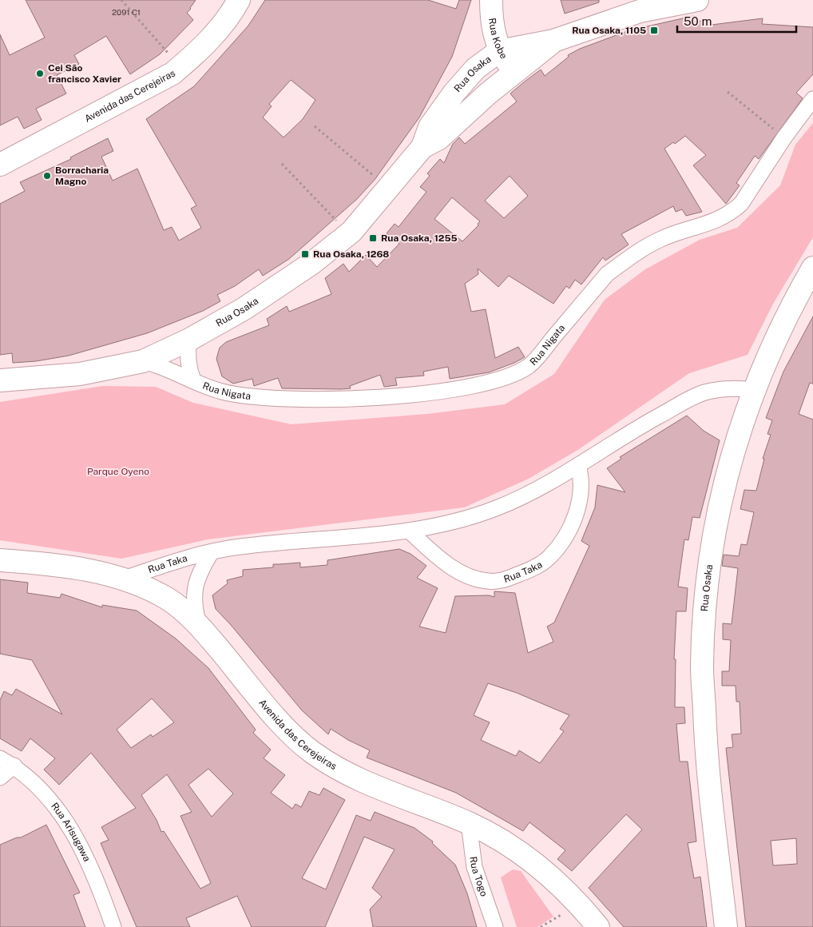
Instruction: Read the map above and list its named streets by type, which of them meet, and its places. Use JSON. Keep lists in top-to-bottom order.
{
  "streets": {
    "main road": ["Rua Kobe", "Rua Osaka", "Avenida das Cerejeiras"],
    "street": [
      "Rua Nigata",
      "Rua Taka",
      "Rua Arisugawa",
      "Rua Togo"
    ]
  },
  "crossings": [
    ["Rua Kobe", "Rua Osaka"],
    ["Rua Osaka", "Rua Nigata"],
    ["Rua Osaka", "Rua Taka"],
    ["Avenida das Cerejeiras", "Rua Taka"],
    ["Avenida das Cerejeiras", "Rua Togo"]
  ],
  "parks": ["Parque Oyeno"],
  "places": {
    "transit": ["Rua Osaka, 1105", "Rua Osaka, 1255", "Rua Osaka, 1268"],
    "other": ["Cei São francisco Xavier", "Borracharia Magno"]
  },
  "house_numbers": ["2091 C1"],
  "scale_bar": "50 m"
}
